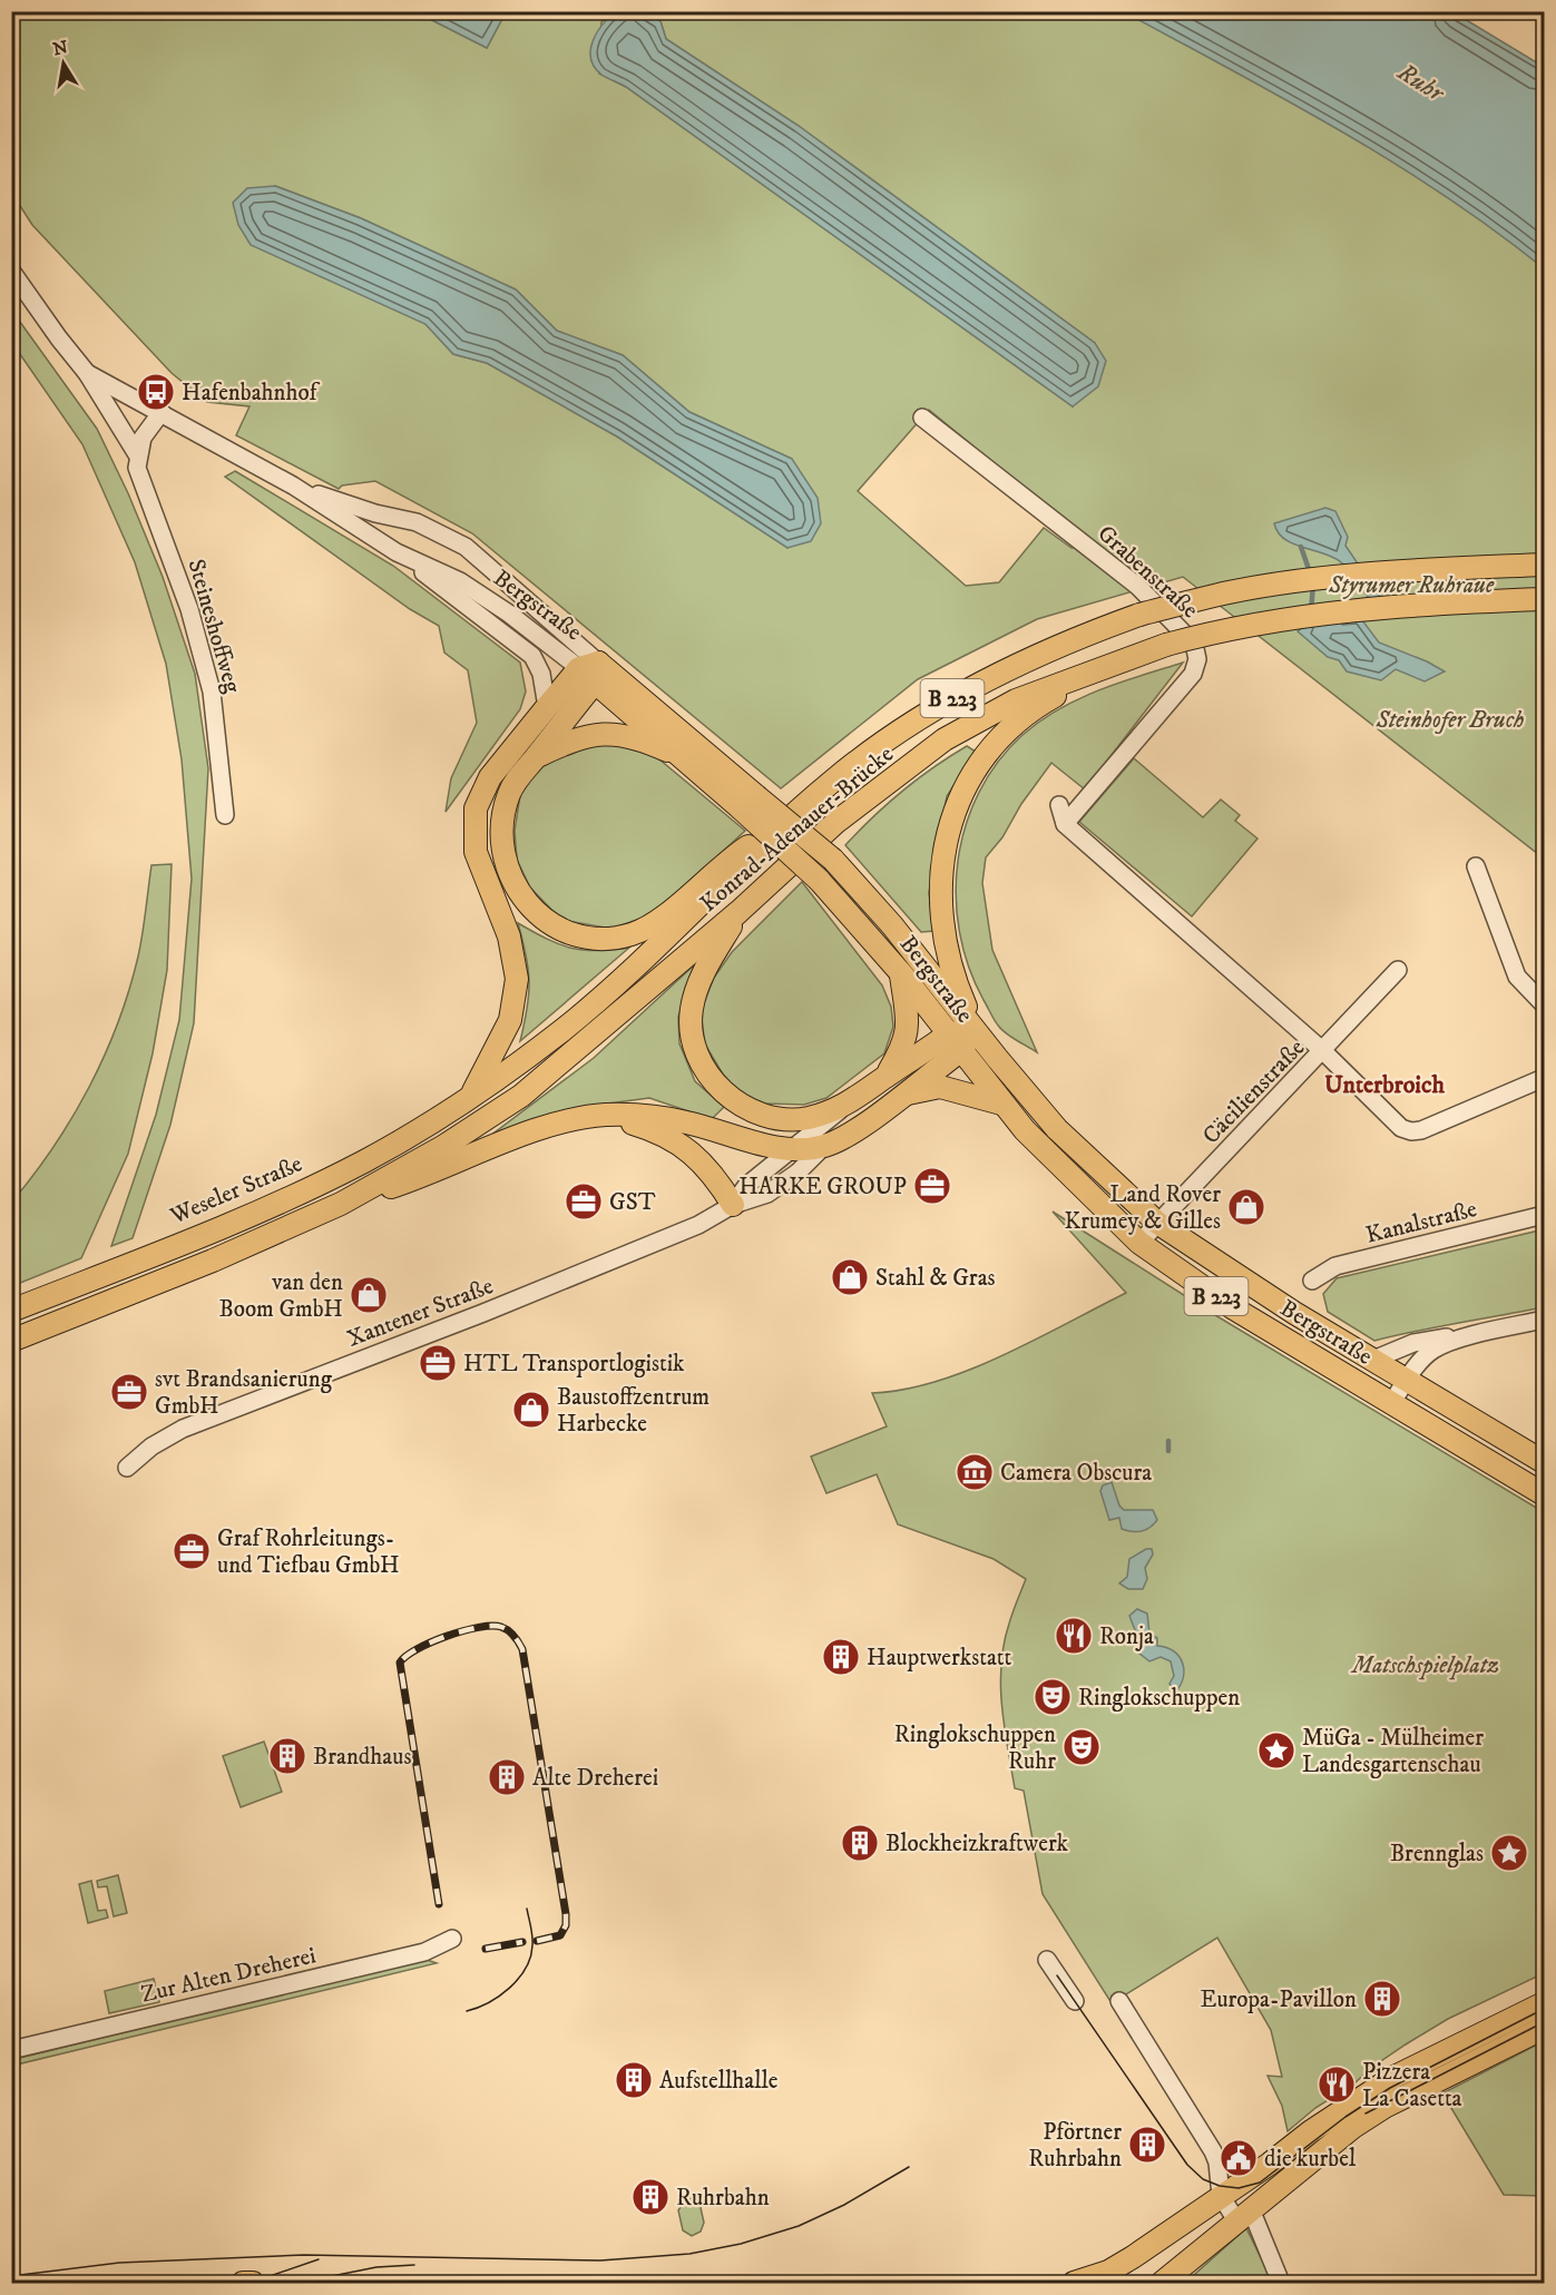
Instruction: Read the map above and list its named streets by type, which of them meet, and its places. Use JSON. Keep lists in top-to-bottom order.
{
  "streets": {
    "main road": [
      "Bergstraße",
      "B 223",
      "Konrad-Adenauer-Brücke",
      "Weseler Straße"
    ],
    "street": [
      "Grabenstraße",
      "Steineshoffweg",
      "Cäcilienstraße",
      "Kanalstraße",
      "Xantener Straße",
      "Zur Alten Dreherei"
    ]
  },
  "crossings": [
    ["Bergstraße", "Steineshoffweg"],
    ["Bergstraße", "B 223"],
    ["Bergstraße", "Cäcilienstraße"],
    ["B 223", "Konrad-Adenauer-Brücke"],
    ["Konrad-Adenauer-Brücke", "Weseler Straße"]
  ],
  "districts": ["Unterbroich"],
  "water": ["Ruhr"],
  "parks": ["Styrumer Ruhraue", "Steinhofer Bruch", "Matschspielplatz"],
  "places": {
    "bus stop": ["Hafenbahnhof"],
    "office": [
      "HARKE GROUP",
      "GST",
      "HTL Transportlogistik",
      "svt Brandsanierung GmbH",
      "Graf Rohrleitungs- und Tiefbau GmbH"
    ],
    "shop": [
      "Land Rover Krumey & Gilles",
      "Stahl & Gras",
      "van den Boom GmbH",
      "Baustoffzentrum Harbecke"
    ],
    "museum": ["Camera Obscura"],
    "restaurant": ["Ronja", "Pizzera La Casetta"],
    "building": [
      "Hauptwerkstatt",
      "Brandhaus",
      "Alte Dreherei",
      "Blockheizkraftwerk",
      "Europa-Pavillon",
      "Aufstellhalle",
      "Pförtner Ruhrbahn",
      "Ruhrbahn"
    ],
    "theatre": ["Ringlokschuppen", "Ringlokschuppen Ruhr"],
    "place": ["MüGa - Mülheimer Landesgartenschau", "Brennglas"],
    "public building": ["die kurbel"]
  },
  "north": "top"
}
